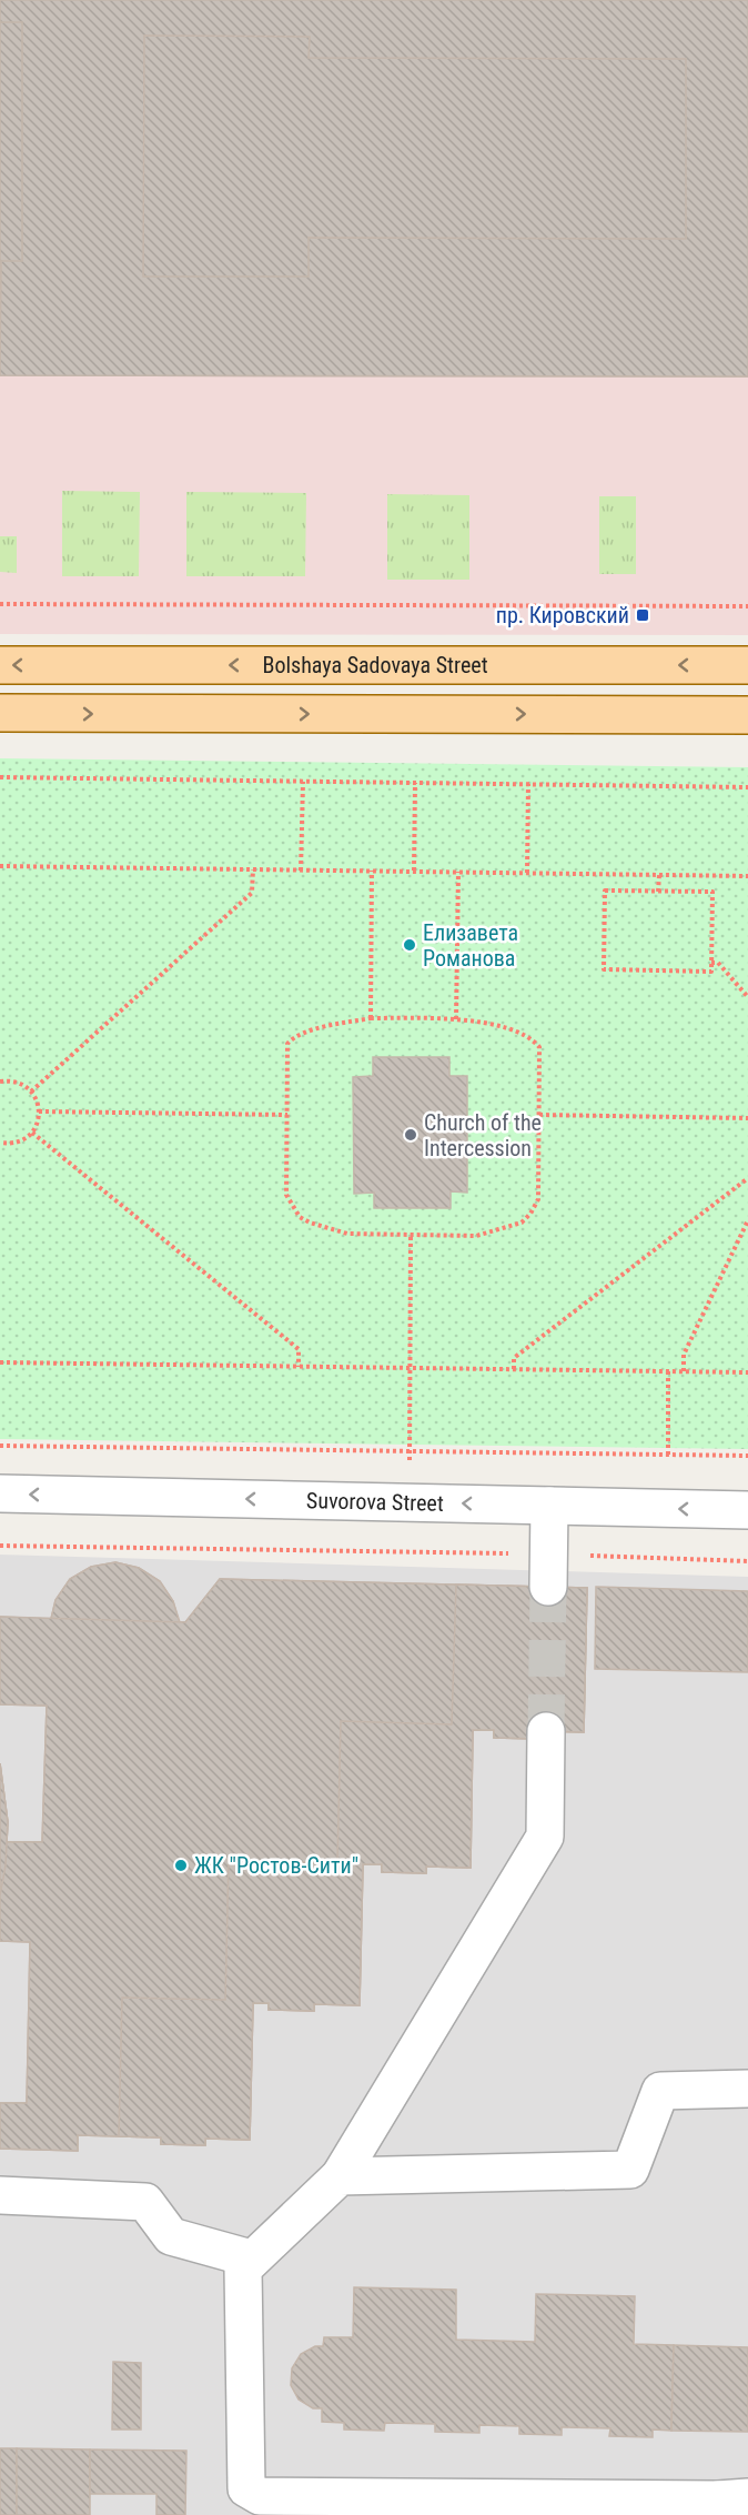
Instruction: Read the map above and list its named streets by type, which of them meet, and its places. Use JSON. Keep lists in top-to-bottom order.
{
  "streets": {
    "main road": ["Bolshaya Sadovaya Street"],
    "street": ["Suvorova Street"]
  },
  "one_way": ["Suvorova Street"],
  "places": {
    "transit": ["пр. Кировский"],
    "other": ["Елизавета Романова", "Church of the Intercession", "ЖК \"Ростов-Сити\""]
  }
}
